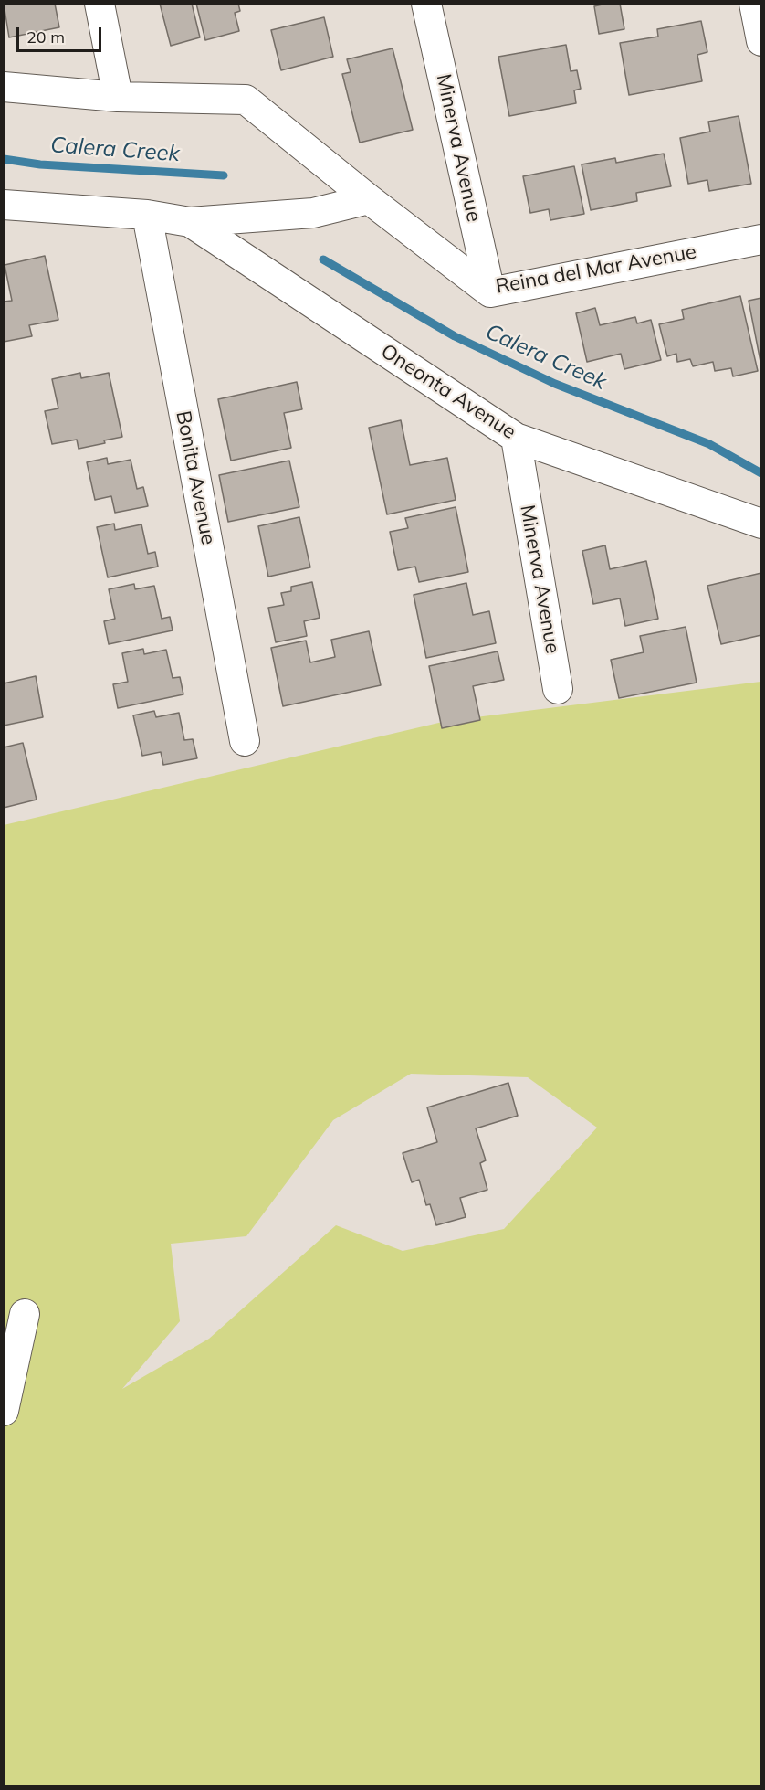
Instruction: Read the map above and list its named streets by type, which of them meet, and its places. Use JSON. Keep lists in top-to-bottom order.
{
  "streets": {
    "street": [
      "Minerva Avenue",
      "Reina del Mar Avenue",
      "Oneonta Avenue",
      "Bonita Avenue"
    ]
  },
  "crossings": [
    ["Minerva Avenue", "Reina del Mar Avenue"],
    ["Minerva Avenue", "Oneonta Avenue"]
  ],
  "water": ["Calera Creek"],
  "scale_bar": "20 m"
}
